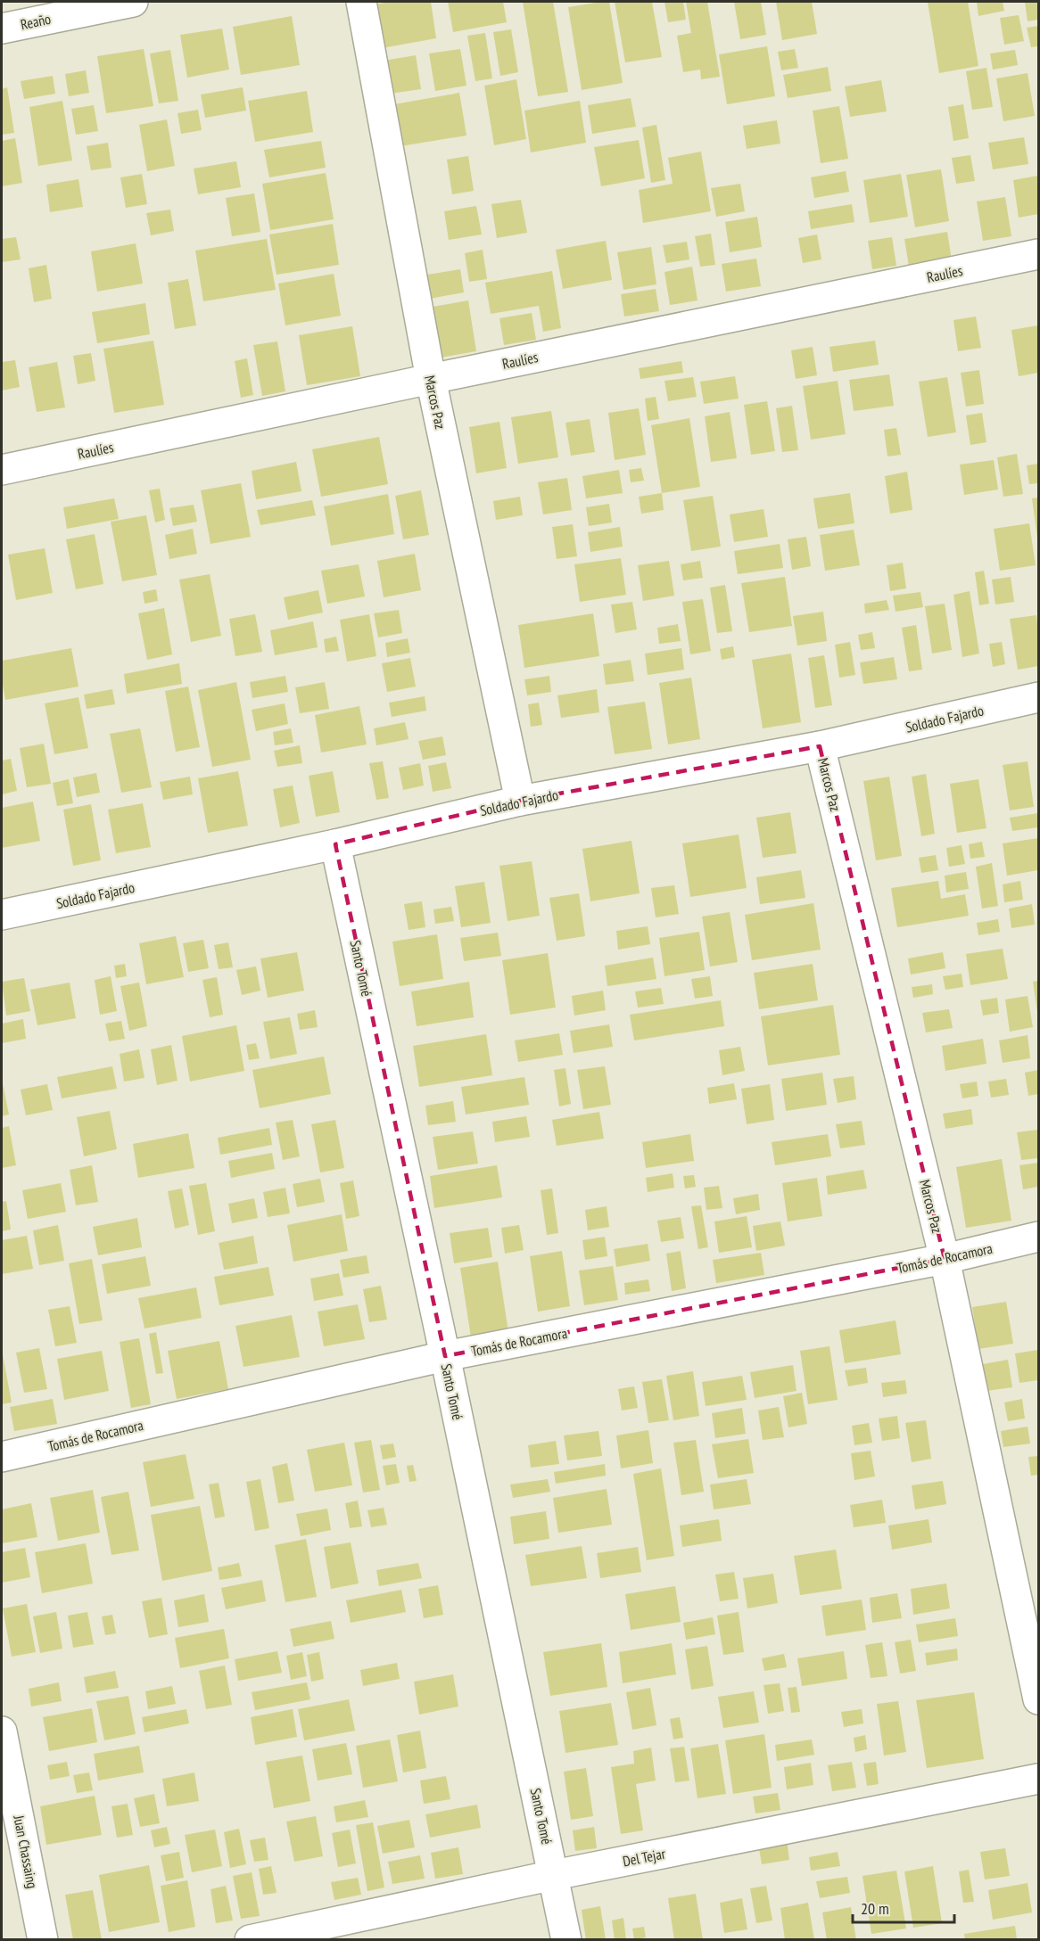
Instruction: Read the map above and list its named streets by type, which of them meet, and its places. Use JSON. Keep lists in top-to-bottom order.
{
  "streets": {
    "street": [
      "Reaño",
      "Raulíes",
      "Marcos Paz",
      "Soldado Fajardo",
      "Santo Tomé",
      "Tomás de Rocamora",
      "Juan Chassaing",
      "Del Tejar"
    ]
  },
  "crossings": [
    ["Raulíes", "Marcos Paz"],
    ["Marcos Paz", "Soldado Fajardo"],
    ["Marcos Paz", "Tomás de Rocamora"],
    ["Soldado Fajardo", "Santo Tomé"],
    ["Santo Tomé", "Tomás de Rocamora"],
    ["Santo Tomé", "Del Tejar"]
  ],
  "scale_bar": "20 m"
}
